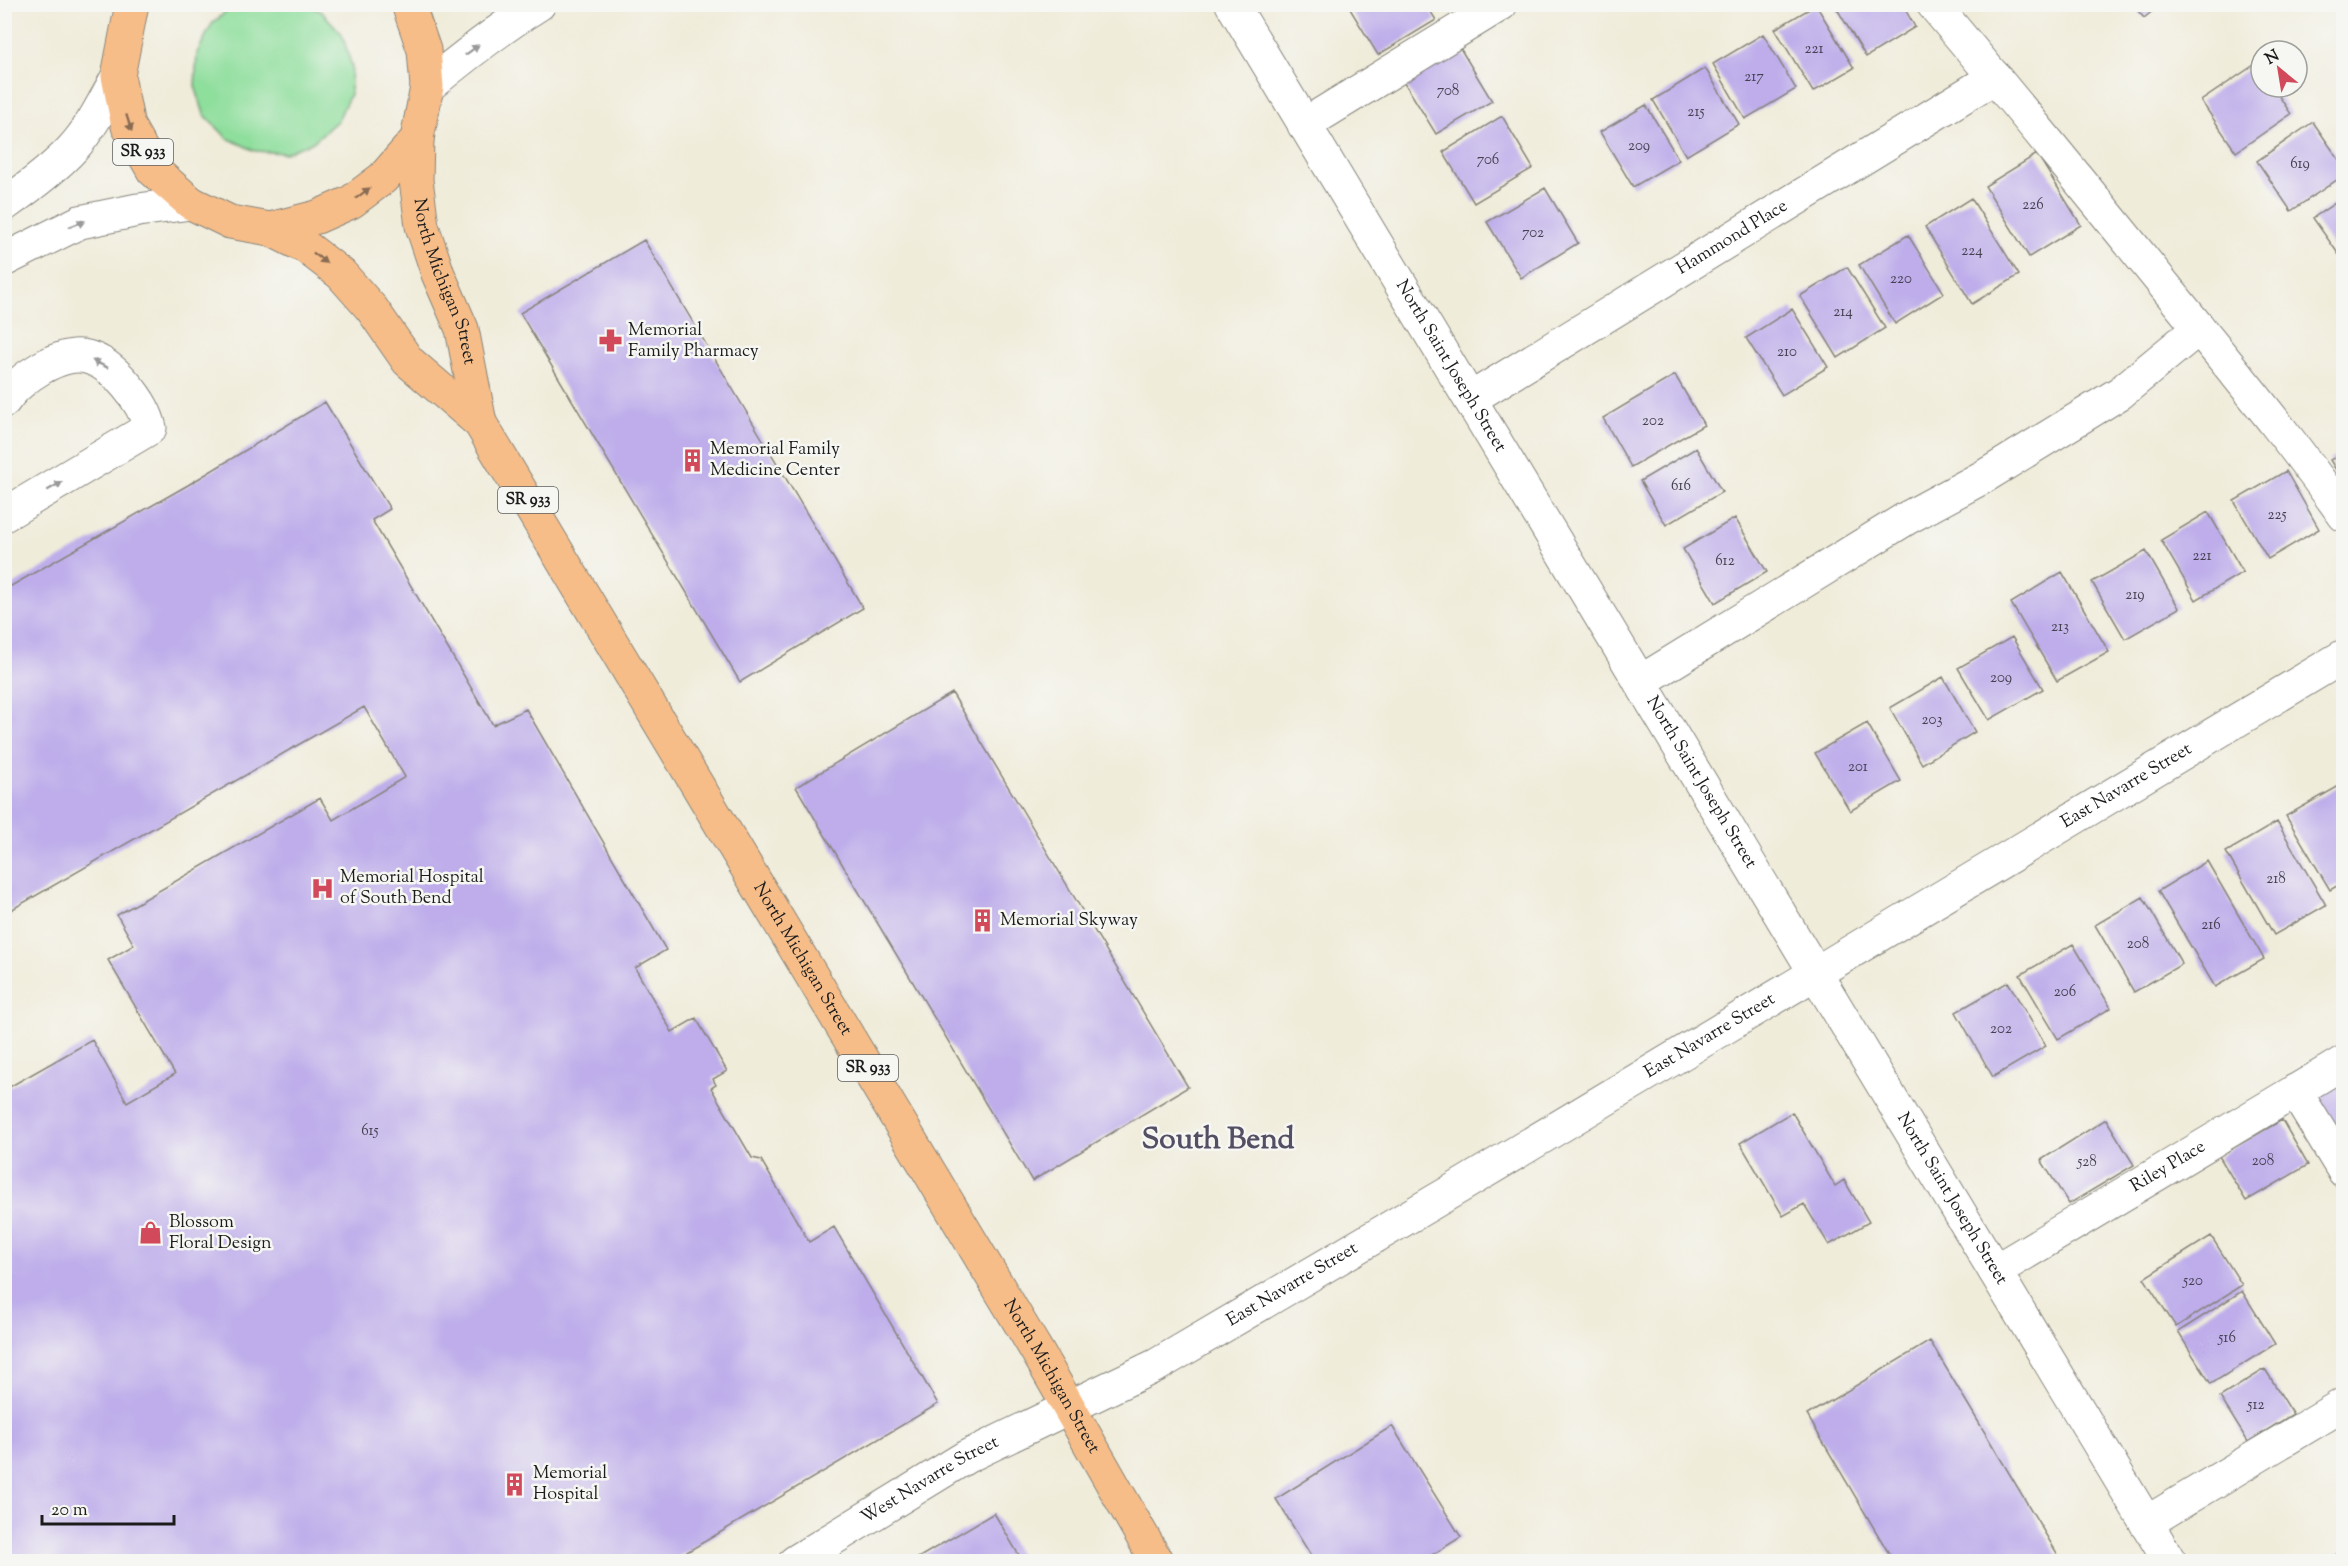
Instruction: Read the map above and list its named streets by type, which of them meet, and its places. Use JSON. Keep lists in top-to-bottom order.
{
  "streets": {
    "main road": ["SR 933", "North Michigan Street"],
    "street": [
      "Hammond Place",
      "North Saint Joseph Street",
      "East Navarre Street",
      "Riley Place",
      "West Navarre Street"
    ]
  },
  "crossings": [
    ["SR 933", "North Michigan Street"],
    ["Hammond Place", "North Saint Joseph Street"],
    ["North Michigan Street", "East Navarre Street"],
    ["North Michigan Street", "West Navarre Street"],
    ["North Saint Joseph Street", "East Navarre Street"],
    ["North Saint Joseph Street", "Riley Place"],
    ["East Navarre Street", "West Navarre Street"]
  ],
  "districts": ["South Bend"],
  "places": {
    "pharmacy": ["Memorial Family Pharmacy"],
    "building": ["Memorial Family Medicine Center", "Memorial Skyway", "Memorial Hospital"],
    "hospital": ["Memorial Hospital of South Bend"],
    "shop": ["Blossom Floral Design"]
  },
  "house_numbers": [
    "221",
    "217",
    "708",
    "215",
    "209",
    "706",
    "619",
    "226",
    "702",
    "224",
    "220",
    "214",
    "210",
    "202",
    "616",
    "225",
    "221",
    "612",
    "219",
    "213",
    "209",
    "203",
    "201",
    "218",
    "216",
    "208",
    "206",
    "202",
    "615",
    "208",
    "528",
    "520",
    "516",
    "512"
  ],
  "scale_bar": "20 m",
  "north": "top left"
}
